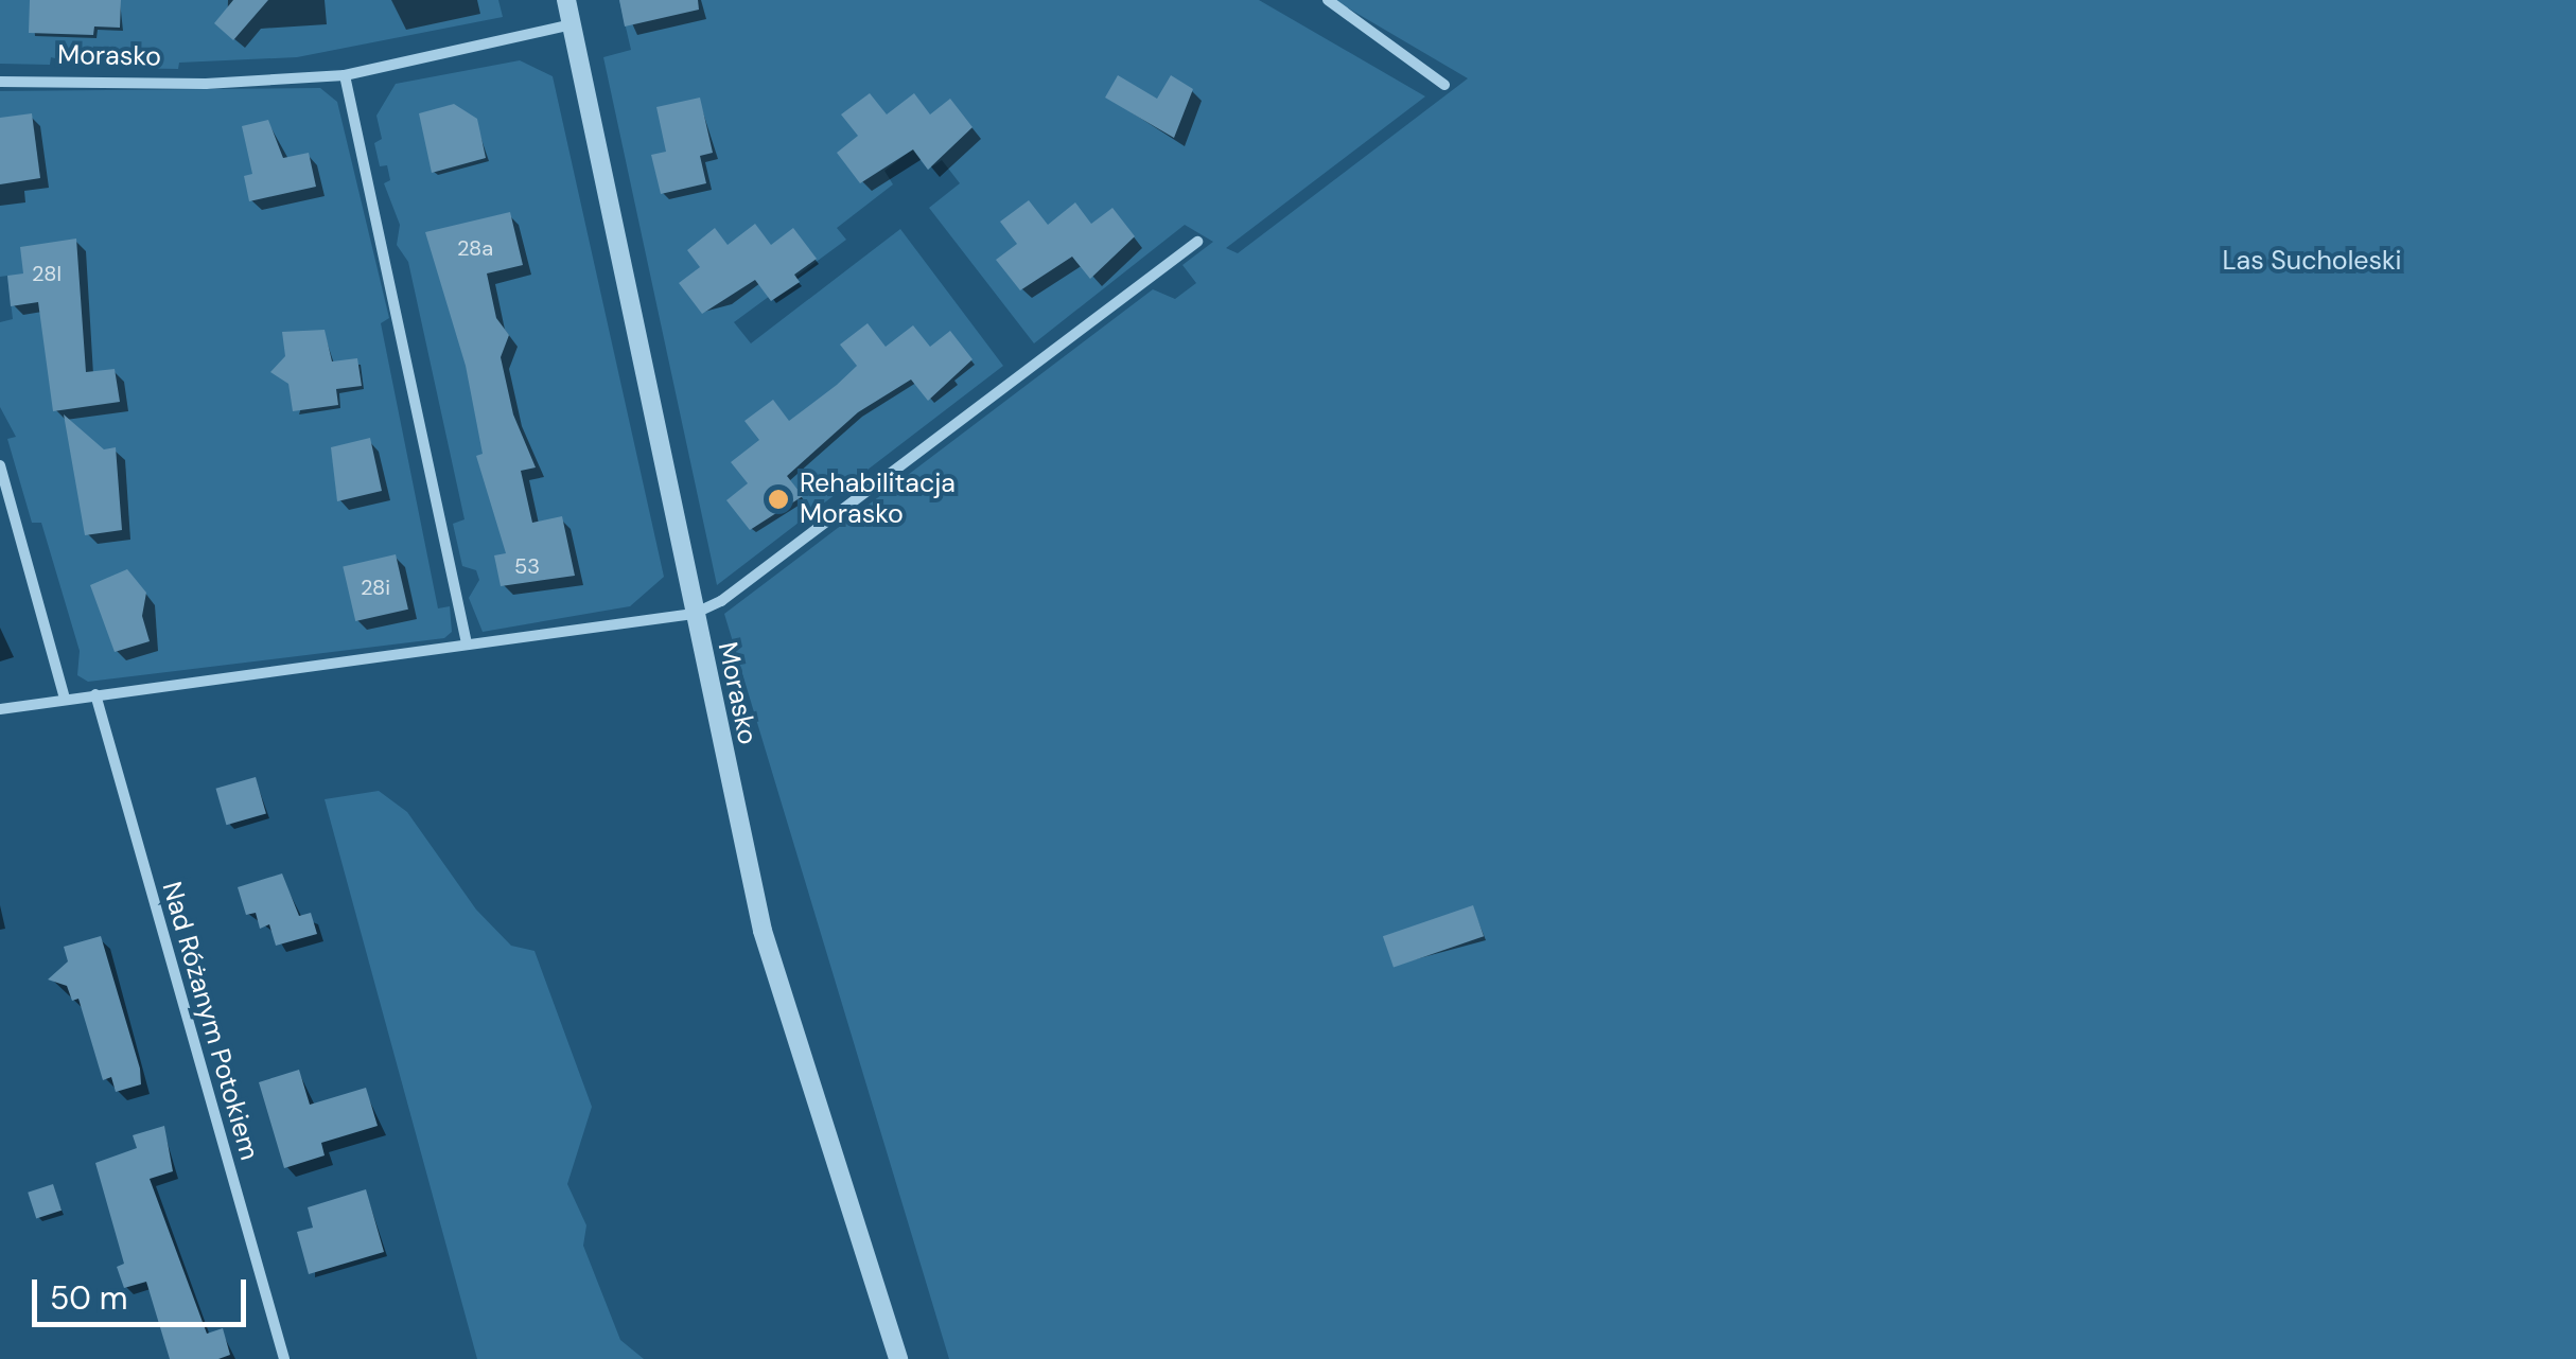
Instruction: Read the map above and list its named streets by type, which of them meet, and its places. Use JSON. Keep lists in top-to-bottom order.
{
  "streets": {
    "street": ["Morasko", "Nad Różanym Potokiem"]
  },
  "parks": ["Las Sucholeski"],
  "places": ["Rehabilitacja Morasko"],
  "house_numbers": [
    "28a",
    "28l",
    "53",
    "28i"
  ],
  "scale_bar": "50 m"
}
